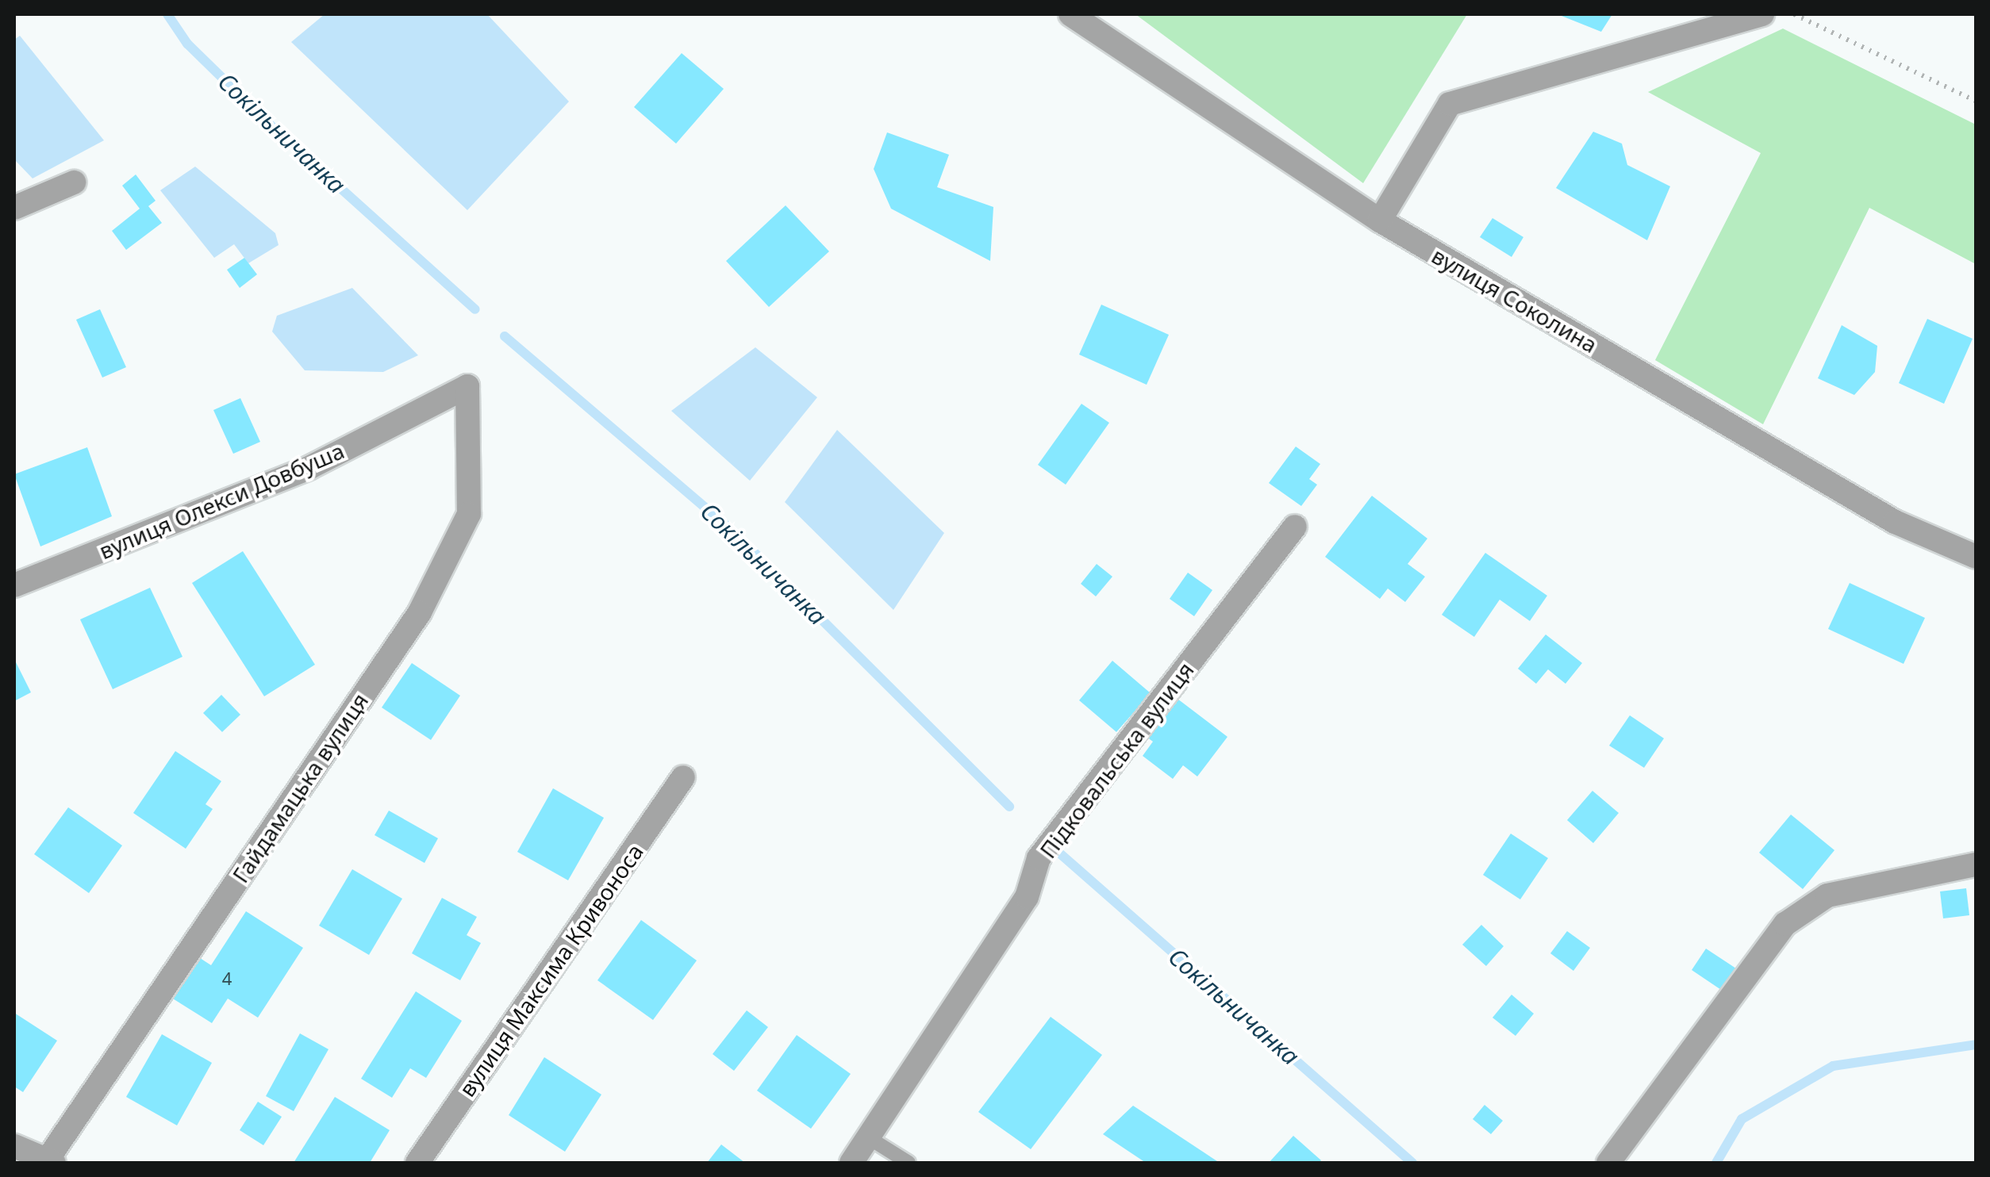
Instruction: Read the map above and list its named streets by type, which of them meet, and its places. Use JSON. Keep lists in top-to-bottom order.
{
  "streets": {
    "street": [
      "вулиця Соколина",
      "вулиця Олекси Довбуша",
      "Підковальська вулиця",
      "Гайдамацька вулиця",
      "вулиця Максима Кривоноса"
    ]
  },
  "crossings": [
    ["вулиця Олекси Довбуша", "Гайдамацька вулиця"]
  ],
  "water": ["Сокільничанка"],
  "house_numbers": ["4"]
}
